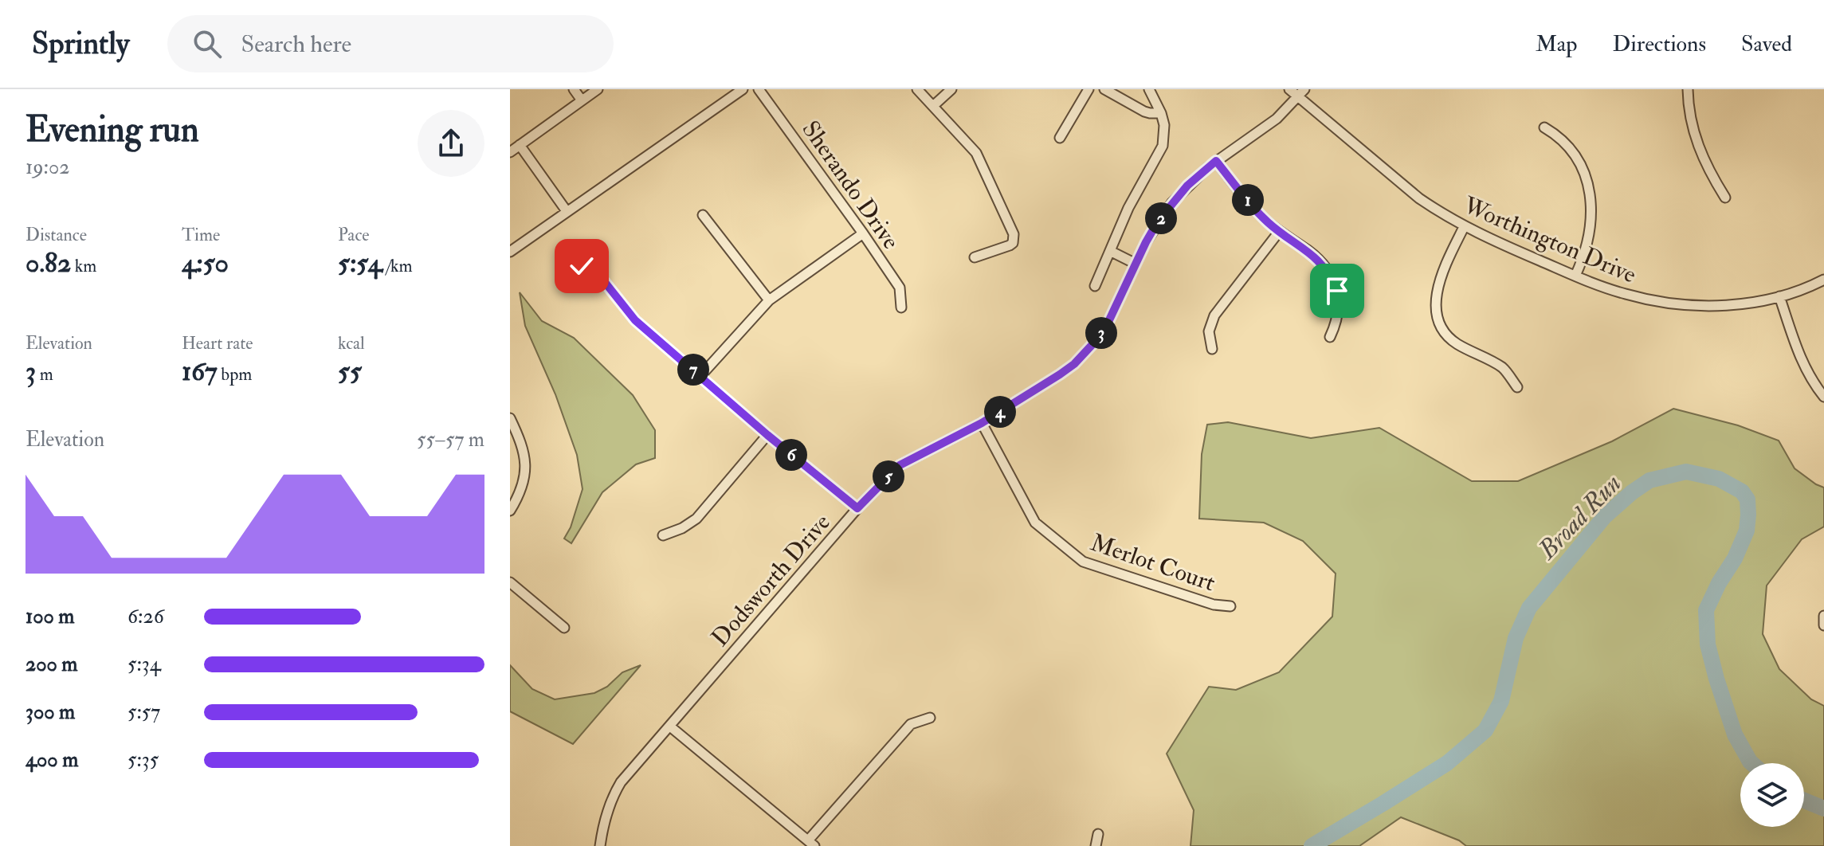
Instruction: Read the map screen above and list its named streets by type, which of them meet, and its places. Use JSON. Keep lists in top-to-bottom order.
{
  "streets": {
    "street": [
      "Sherando Drive",
      "Worthington Drive",
      "Merlot Court",
      "Dodsworth Drive"
    ]
  },
  "crossings": [
    ["Worthington Drive", "Dodsworth Drive"],
    ["Merlot Court", "Dodsworth Drive"]
  ],
  "water": ["Broad Run"],
  "page": {
    "header": "Sprintly",
    "search": "Search here",
    "nav": ["Map", "Directions", "Saved"],
    "heading": ["Evening run", "19:02"],
    "pins": [
      "1",
      "2",
      "3",
      "7",
      "4",
      "6",
      "5"
    ],
    "stats": [
      ["Distance", "0.82 km"],
      ["Time", "4:50"],
      ["Pace", "5:54 /km"],
      ["Elevation", "3 m"],
      ["Heart rate", "167 bpm"],
      ["kcal", "55"]
    ],
    "chart": ["Elevation", "55–57 m"],
    "list": [
      {
        "name": "100 m",
        "note": "6:26"
      },
      {
        "name": "200 m",
        "note": "5:34"
      },
      {
        "name": "300 m",
        "note": "5:57"
      },
      {
        "name": "400 m",
        "note": "5:35"
      }
    ]
  }
}
